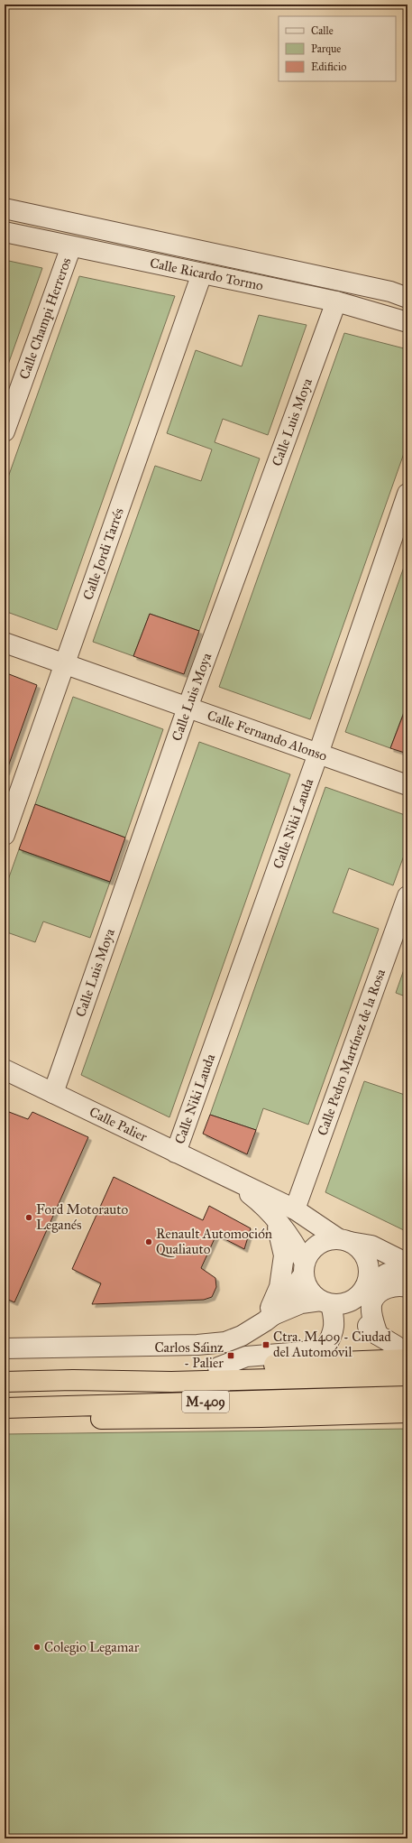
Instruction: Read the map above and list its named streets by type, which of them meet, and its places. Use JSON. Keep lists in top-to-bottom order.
{
  "streets": {
    "highway": ["M-409"],
    "street": [
      "Calle Ricardo Tormo",
      "Calle Champi Herreros",
      "Calle Luis Moya",
      "Calle Jordi Tarrés",
      "Calle Fernando Alonso",
      "Calle Niki Lauda",
      "Calle Pedro Martínez de la Rosa",
      "Calle Palier"
    ]
  },
  "crossings": [
    ["Calle Ricardo Tormo", "Calle Champi Herreros"],
    ["Calle Ricardo Tormo", "Calle Luis Moya"],
    ["Calle Ricardo Tormo", "Calle Jordi Tarrés"],
    ["Calle Luis Moya", "Calle Fernando Alonso"],
    ["Calle Luis Moya", "Calle Palier"],
    ["Calle Jordi Tarrés", "Calle Fernando Alonso"],
    ["Calle Fernando Alonso", "Calle Niki Lauda"],
    ["Calle Niki Lauda", "Calle Palier"],
    ["Calle Pedro Martínez de la Rosa", "Calle Palier"]
  ],
  "places": {
    "other": ["Ford Motorauto Leganés", "Renault Automoción Qualiauto", "Colegio Legamar"],
    "transit": ["Ctra. M409 - Ciudad del Automóvil", "Carlos Sáinz - Palier"]
  },
  "legend": ["Calle", "Parque", "Edificio"]
}
